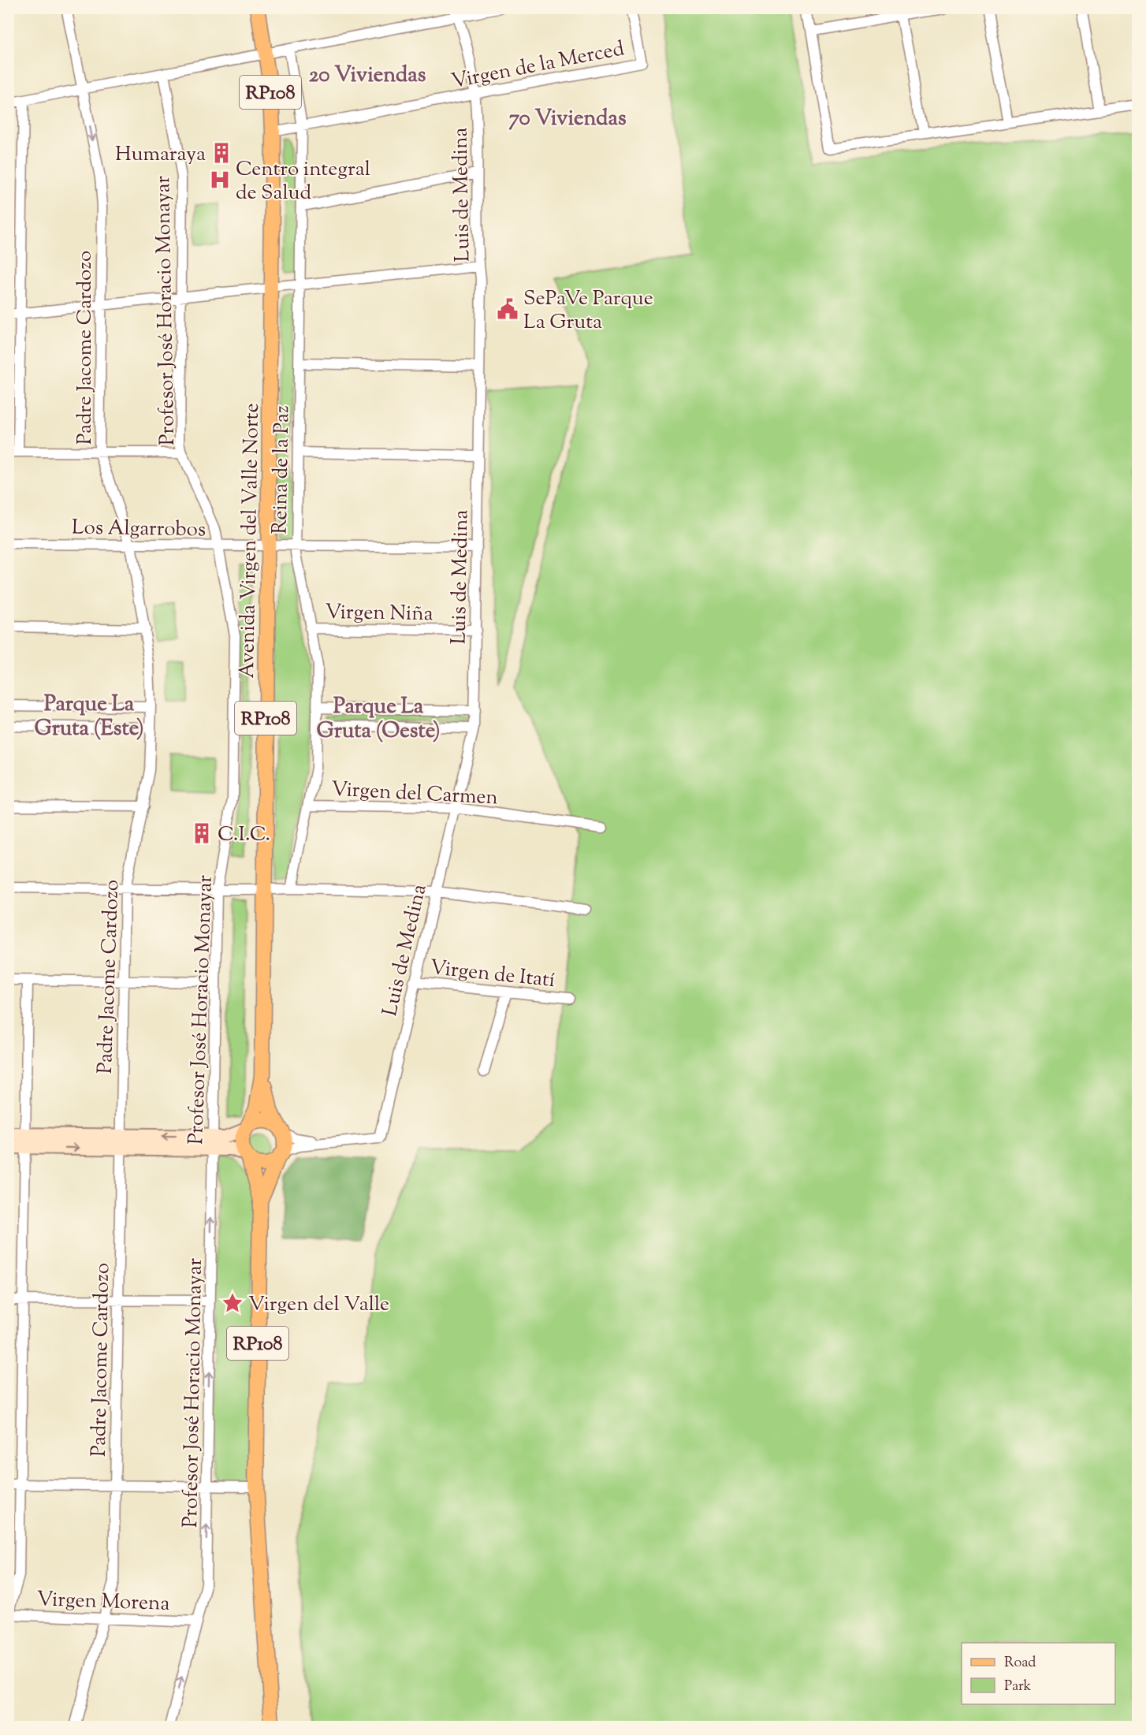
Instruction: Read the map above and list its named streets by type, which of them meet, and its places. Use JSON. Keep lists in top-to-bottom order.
{
  "streets": {
    "main road": ["RP108", "Avenida Virgen del Valle Norte"],
    "street": [
      "Virgen de la Merced",
      "Luis de Medina",
      "Profesor José Horacio Monayar",
      "Padre Jacome Cardozo",
      "Reina de la Paz",
      "Los Algarrobos",
      "Virgen Niña",
      "Virgen del Carmen",
      "Virgen de Itatí",
      "Virgen Morena"
    ]
  },
  "crossings": [
    ["Virgen de la Merced", "Luis de Medina"],
    ["Virgen de la Merced", "Reina de la Paz"],
    ["Virgen de la Merced", "Avenida Virgen del Valle Norte"],
    ["RP108", "Avenida Virgen del Valle Norte"],
    ["Luis de Medina", "Los Algarrobos"],
    ["Luis de Medina", "Virgen Niña"],
    ["Luis de Medina", "Virgen del Carmen"],
    ["Luis de Medina", "Virgen de Itatí"],
    ["Profesor José Horacio Monayar", "Los Algarrobos"],
    ["Profesor José Horacio Monayar", "Virgen Morena"],
    ["Padre Jacome Cardozo", "Los Algarrobos"],
    ["Padre Jacome Cardozo", "Virgen Morena"],
    ["Reina de la Paz", "Los Algarrobos"],
    ["Reina de la Paz", "Virgen Niña"],
    ["Reina de la Paz", "Virgen del Carmen"],
    ["Los Algarrobos", "Avenida Virgen del Valle Norte"]
  ],
  "one_way": ["Profesor José Horacio Monayar"],
  "districts": [
    "20 Viviendas",
    "70 Viviendas",
    "Parque La Gruta (Este)",
    "Parque La Gruta (Oeste)"
  ],
  "places": {
    "building": ["Humaraya", "C.I.C."],
    "hospital": ["Centro integral de Salud"],
    "public building": ["SePaVe Parque La Gruta"],
    "place": ["Virgen del Valle"]
  },
  "legend": ["Road", "Park"]
}
